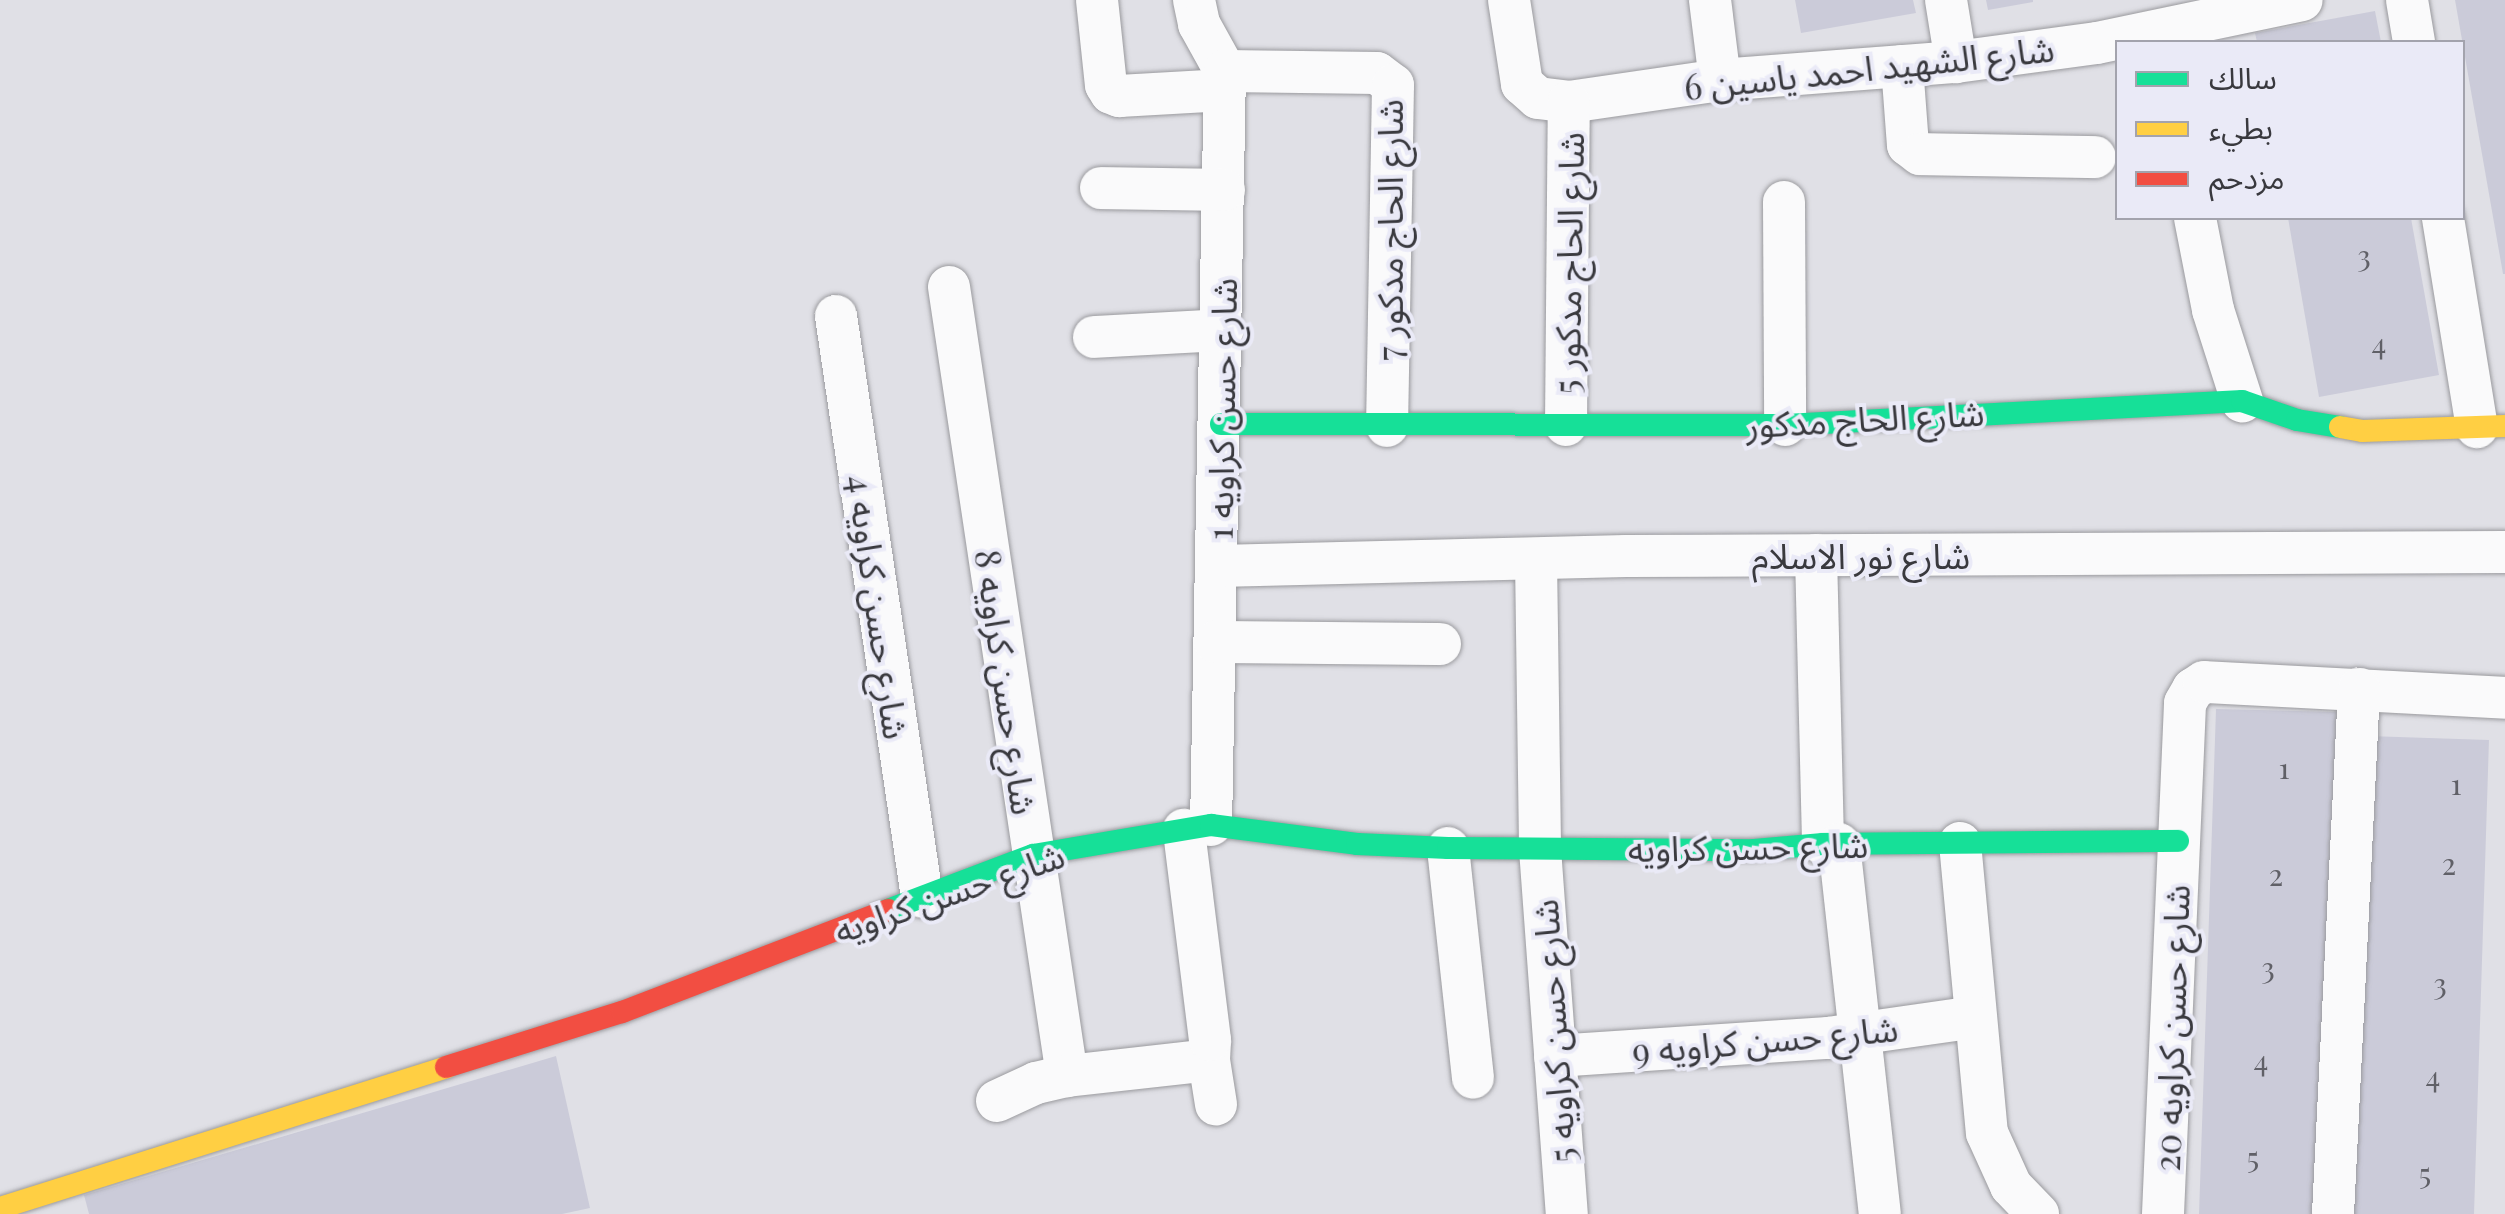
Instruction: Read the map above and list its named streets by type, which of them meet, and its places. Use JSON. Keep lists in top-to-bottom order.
{
  "streets": {
    "street": [
      "شارع الشهيد احمد ياسين 6",
      "شارع الحاج مدكور 7",
      "شارع الحاج مدكور 5",
      "شارع حسن كراويه 1",
      "شارع الحاج مدكور",
      "شارع نور الاسلام",
      "شارع حسن كراويه 4",
      "شارع حسن كراويه 8",
      "شارع حسن كراويه",
      "شارع حسن كراويه 20",
      "شارع حسن كراويه 5",
      "شارع حسن كراويه 9"
    ]
  },
  "crossings": [
    ["شارع الشهيد احمد ياسين 6", "شارع الحاج مدكور 5"],
    ["شارع الحاج مدكور 7", "شارع حسن كراويه 1"],
    ["شارع الحاج مدكور 7", "شارع الحاج مدكور"],
    ["شارع الحاج مدكور 5", "شارع الحاج مدكور"],
    ["شارع حسن كراويه 1", "شارع الحاج مدكور"],
    ["شارع حسن كراويه 1", "شارع نور الاسلام"],
    ["شارع حسن كراويه 1", "شارع حسن كراويه"],
    ["شارع حسن كراويه 4", "شارع حسن كراويه"],
    ["شارع حسن كراويه 8", "شارع حسن كراويه"],
    ["شارع حسن كراويه", "شارع حسن كراويه 20"],
    ["شارع حسن كراويه", "شارع حسن كراويه 5"],
    ["شارع حسن كراويه 5", "شارع حسن كراويه 9"]
  ],
  "house_numbers": [
    "3",
    "4",
    "1",
    "1",
    "2",
    "2",
    "3",
    "3",
    "4",
    "4",
    "5",
    "5"
  ],
  "legend": ["سالك", "بطيء", "مزدحم"]
}
